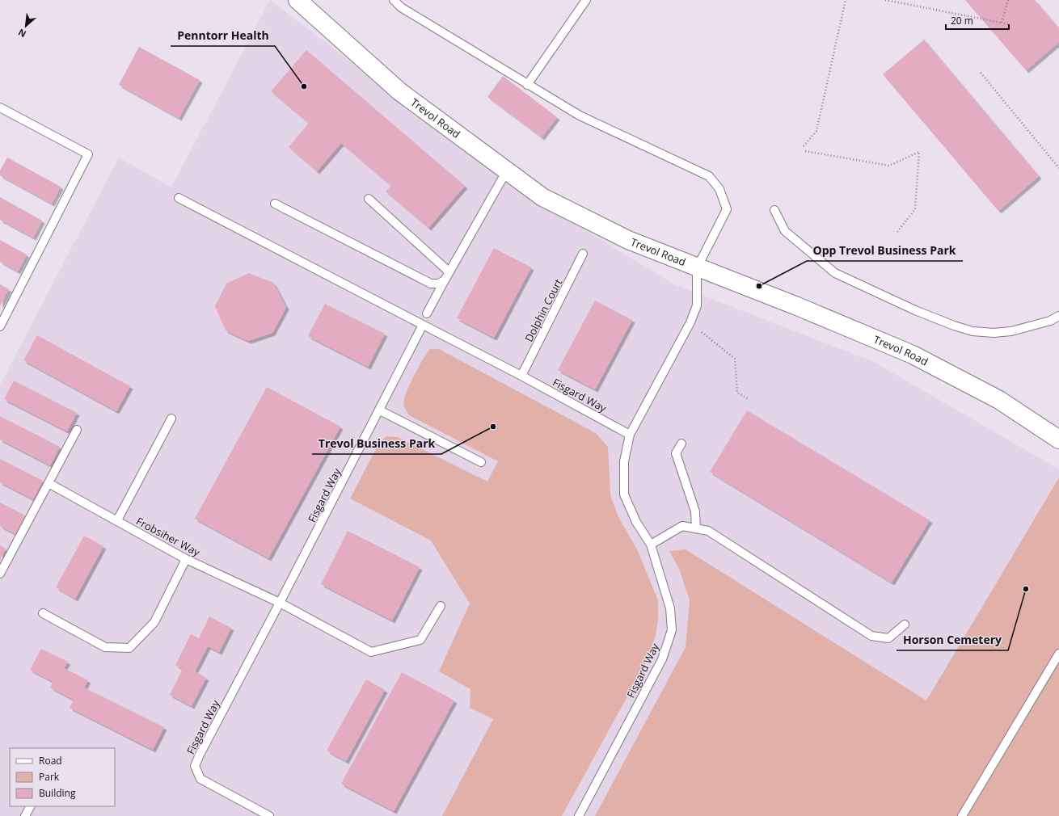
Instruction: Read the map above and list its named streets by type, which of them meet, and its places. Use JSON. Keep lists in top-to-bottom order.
{
  "streets": {
    "street": ["Trevol Road"],
    "lane": ["Dolphin Court", "Fisgard Way", "Frobsiher Way"]
  },
  "crossings": [
    ["Trevol Road", "Fisgard Way"],
    ["Dolphin Court", "Fisgard Way"],
    ["Fisgard Way", "Frobsiher Way"]
  ],
  "places": [
    "Penntorr Health",
    "Opp Trevol Business Park",
    "Trevol Business Park",
    "Horson Cemetery"
  ],
  "legend": ["Road", "Park", "Building"],
  "scale_bar": "20 m",
  "north": "bottom left"
}
